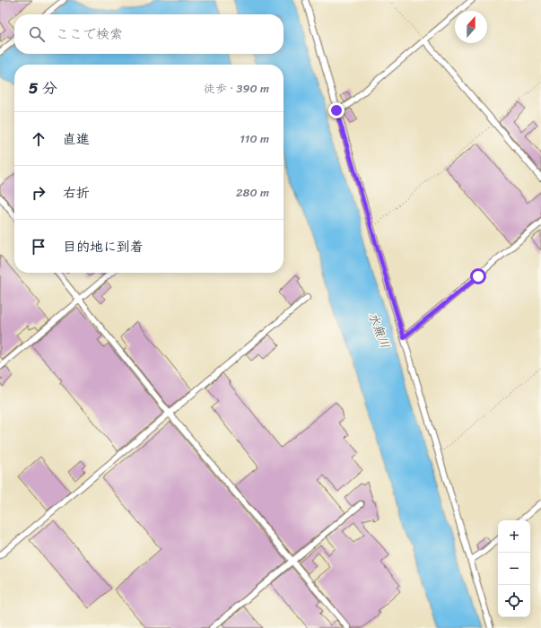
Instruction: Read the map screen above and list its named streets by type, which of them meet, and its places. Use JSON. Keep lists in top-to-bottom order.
{
  "water": ["水無川"],
  "north": "top",
  "page": {
    "search": "ここで検索",
    "heading": ["5 分", "徒歩 · 390 m"],
    "list": [
      ["直進", "110 m"],
      ["右折", "280 m"],
      "目的地に到着"
    ],
    "map_buttons": ["+", "−"]
  }
}
